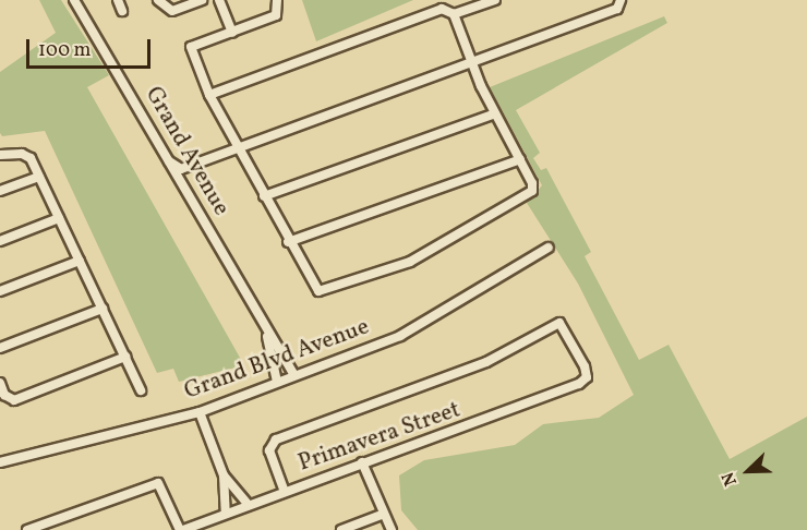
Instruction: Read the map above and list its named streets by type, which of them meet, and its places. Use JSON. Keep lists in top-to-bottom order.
{
  "streets": {
    "street": ["Grand Avenue", "Grand Blvd Avenue", "Primavera Street"]
  },
  "crossings": [
    ["Grand Avenue", "Grand Blvd Avenue"]
  ],
  "scale_bar": "100 m",
  "north": "bottom left"
}
